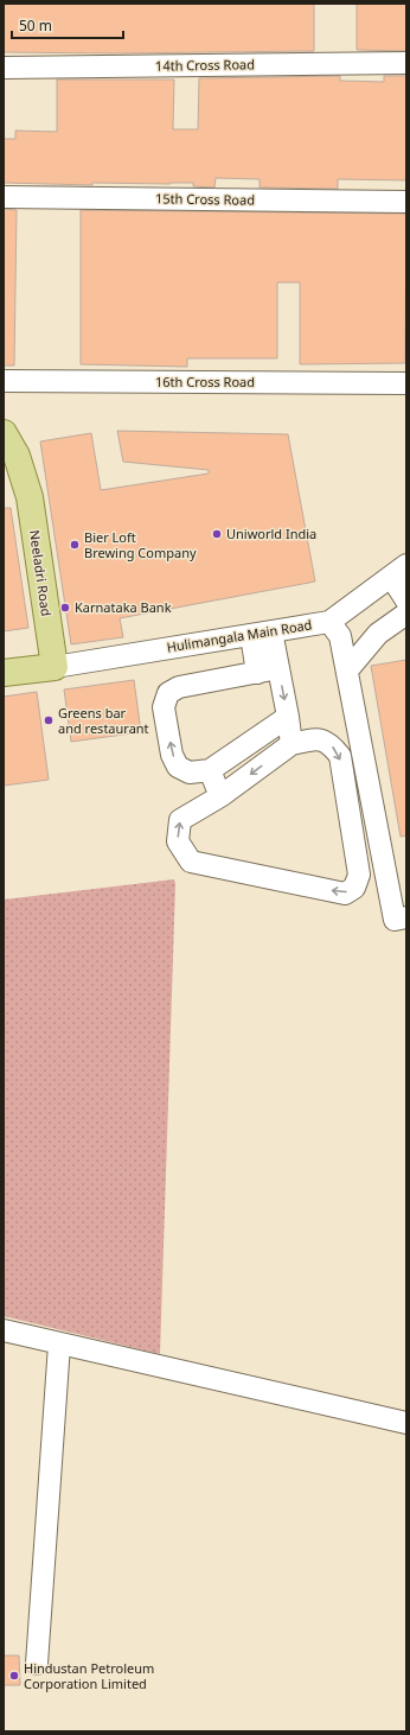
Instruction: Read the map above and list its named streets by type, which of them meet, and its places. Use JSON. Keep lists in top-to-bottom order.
{
  "streets": {
    "main road": ["Neeladri Road"],
    "street": [
      "14th Cross Road",
      "15th Cross Road",
      "16th Cross Road",
      "Hulimangala Main Road"
    ]
  },
  "crossings": [
    ["Neeladri Road", "Hulimangala Main Road"]
  ],
  "places": [
    "Uniworld India",
    "Bier Loft Brewing Company",
    "Karnataka Bank",
    "Greens bar and restaurant",
    "Hindustan Petroleum Corporation Limited"
  ],
  "scale_bar": "50 m"
}
